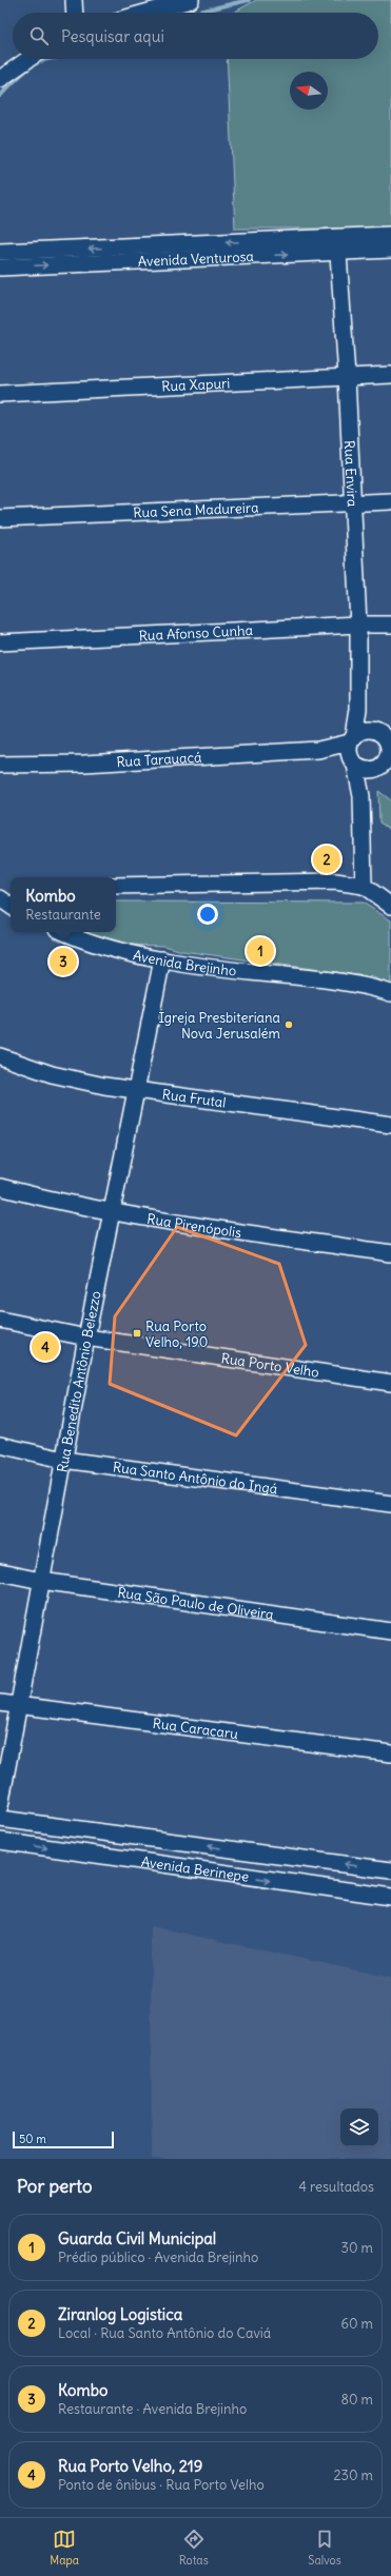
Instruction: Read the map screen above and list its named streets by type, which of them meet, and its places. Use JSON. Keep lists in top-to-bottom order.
{
  "streets": {
    "street": [
      "Avenida Venturosa",
      "Rua Xapuri",
      "Rua Envira",
      "Rua Sena Madureira",
      "Rua Afonso Cunha",
      "Rua Tarauacá",
      "Avenida Brejinho",
      "Rua Frutal",
      "Rua Pirenópolis",
      "Rua Porto Velho",
      "Rua Benedito Antônio Belezzo",
      "Rua Santo Antônio do Ingá",
      "Rua São Paulo de Oliveira",
      "Rua Caracaru",
      "Avenida Berinepe"
    ]
  },
  "crossings": [
    ["Avenida Venturosa", "Rua Envira"],
    ["Rua Xapuri", "Rua Envira"],
    ["Rua Envira", "Rua Sena Madureira"],
    ["Rua Envira", "Rua Afonso Cunha"],
    ["Rua Envira", "Rua Tarauacá"],
    ["Avenida Brejinho", "Rua Benedito Antônio Belezzo"],
    ["Rua Frutal", "Rua Benedito Antônio Belezzo"],
    ["Rua Pirenópolis", "Rua Benedito Antônio Belezzo"],
    ["Rua Porto Velho", "Rua Benedito Antônio Belezzo"],
    ["Rua Benedito Antônio Belezzo", "Rua Santo Antônio do Ingá"],
    ["Rua Benedito Antônio Belezzo", "Rua São Paulo de Oliveira"],
    ["Rua Benedito Antônio Belezzo", "Rua Caracaru"]
  ],
  "places": {
    "other": ["Igreja Presbiteriana Nova Jerusalém"],
    "transit": ["Rua Porto Velho, 190"]
  },
  "scale_bar": "50 m",
  "north": "left",
  "page": {
    "search": "Pesquisar aqui",
    "pins": [
      "2",
      "1",
      "3",
      "4"
    ],
    "popup": ["Kombo", "Restaurante"],
    "scale": "50 m",
    "heading": ["Por perto", "4 resultados"],
    "list": [
      {
        "mark": "1",
        "name": "Guarda Civil Municipal",
        "note": "Prédio público · Avenida Brejinho",
        "value": "30 m"
      },
      {
        "mark": "2",
        "name": "Ziranlog Logistica",
        "note": "Local · Rua Santo Antônio do Caviá",
        "value": "60 m"
      },
      {
        "mark": "3",
        "name": "Kombo",
        "note": "Restaurante · Avenida Brejinho",
        "value": "80 m"
      },
      {
        "mark": "4",
        "name": "Rua Porto Velho, 219",
        "note": "Ponto de ônibus · Rua Porto Velho",
        "value": "230 m"
      }
    ],
    "nav": ["Mapa", "Rotas", "Salvos"]
  }
}
